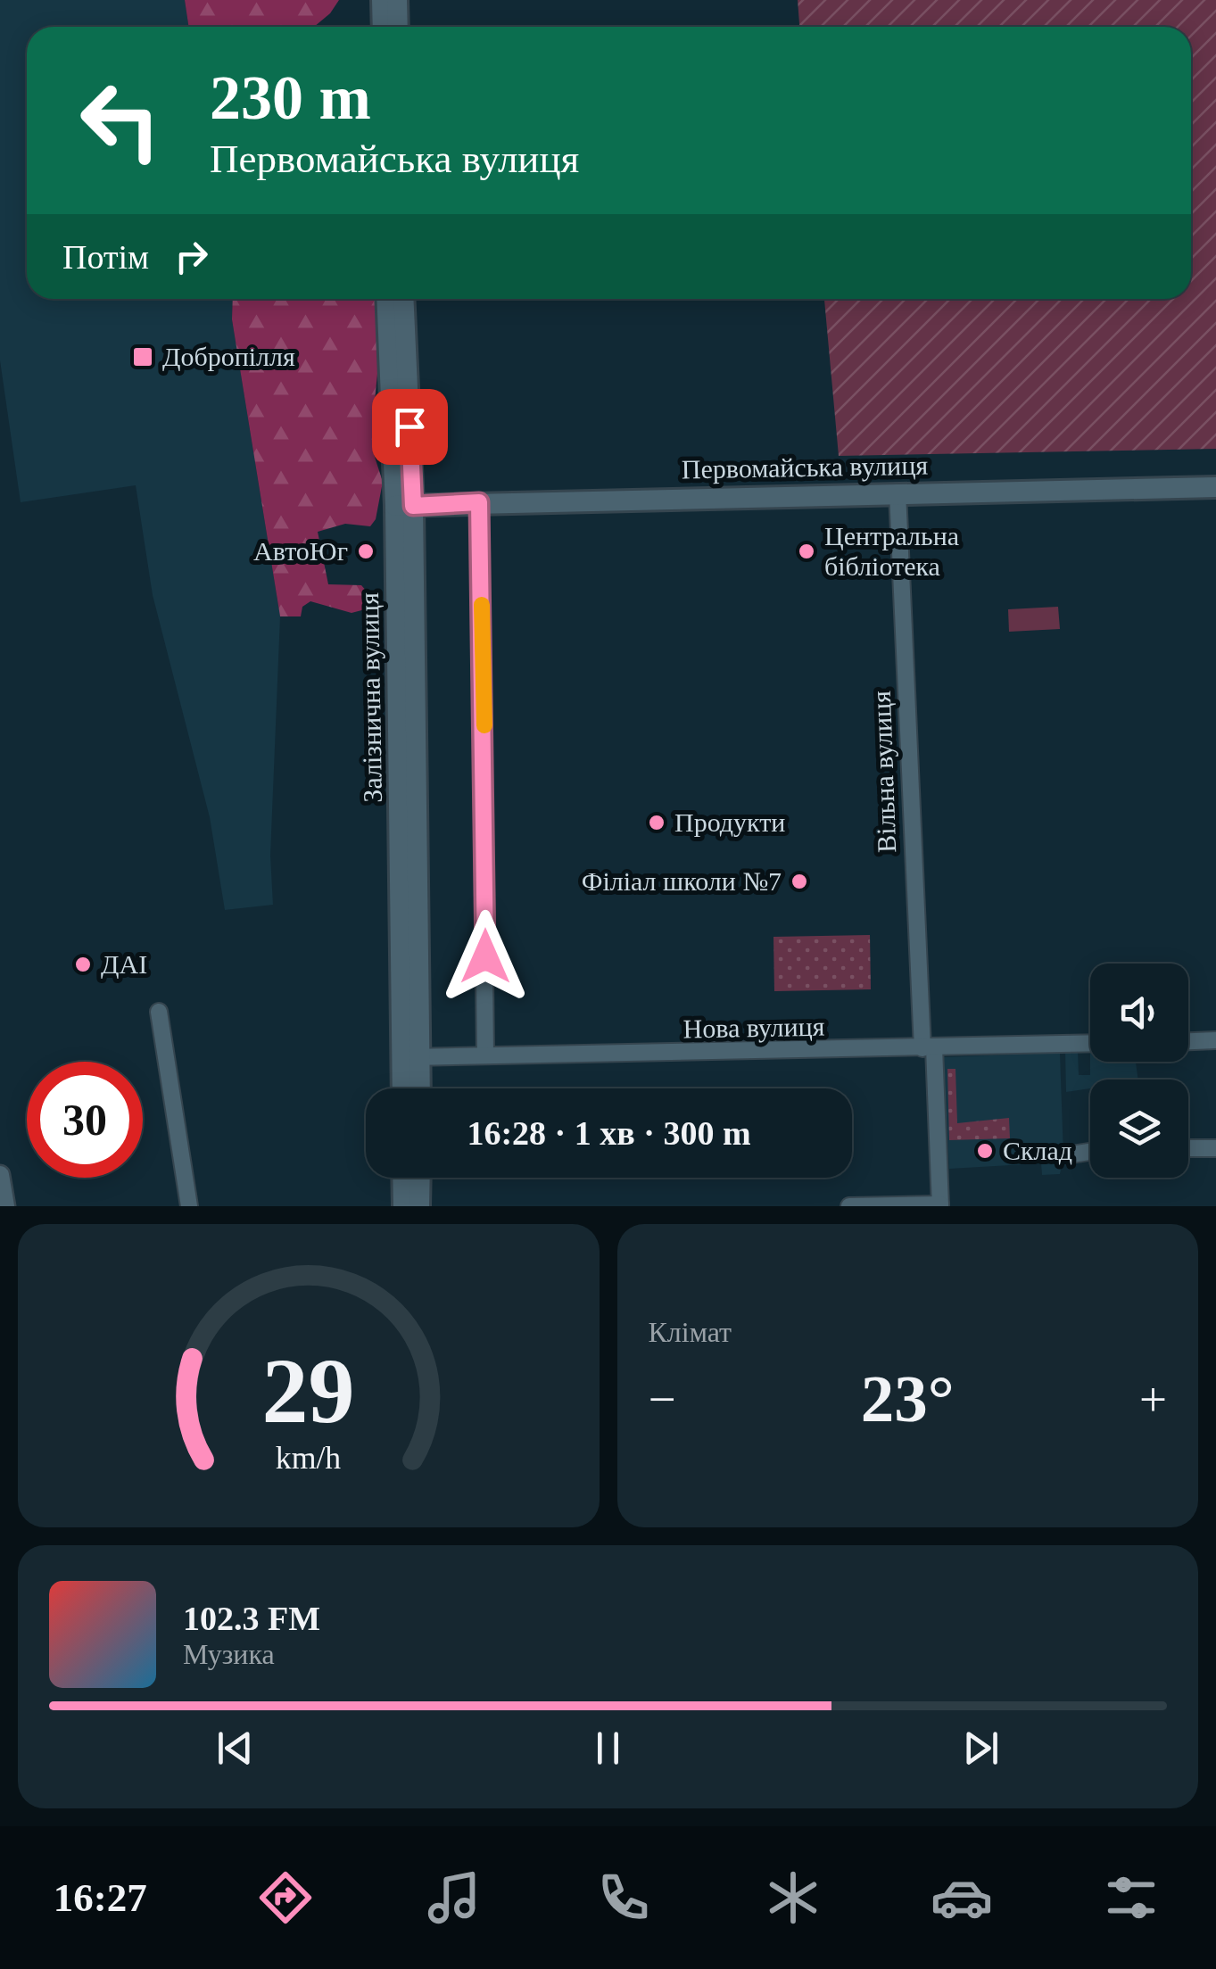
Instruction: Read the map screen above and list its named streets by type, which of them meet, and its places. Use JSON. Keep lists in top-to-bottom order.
{
  "streets": {
    "main road": ["Первомайська вулиця", "Залізнична вулиця"],
    "street": ["Вільна вулиця", "Нова вулиця"]
  },
  "crossings": [
    ["Первомайська вулиця", "Залізнична вулиця"],
    ["Первомайська вулиця", "Вільна вулиця"],
    ["Залізнична вулиця", "Нова вулиця"],
    ["Вільна вулиця", "Нова вулиця"]
  ],
  "places": {
    "transit": ["Добропілля"],
    "other": [
      "АвтоЮг",
      "Центральна бібліотека",
      "Продукти",
      "Філіал школи №7",
      "ДАІ",
      "Склад"
    ]
  },
  "page": {
    "turn": ["230 m", "Первомайська вулиця"],
    "then": "Потім",
    "limit": "30",
    "trip": "16:28 · 1 хв · 300 m",
    "tile": "Клімат",
    "heat": ["−", "23°", "+"],
    "song": ["102.3 FM", "Музика"],
    "tabs": "16:27",
    "gauge": ["29", "km/h"]
  }
}
